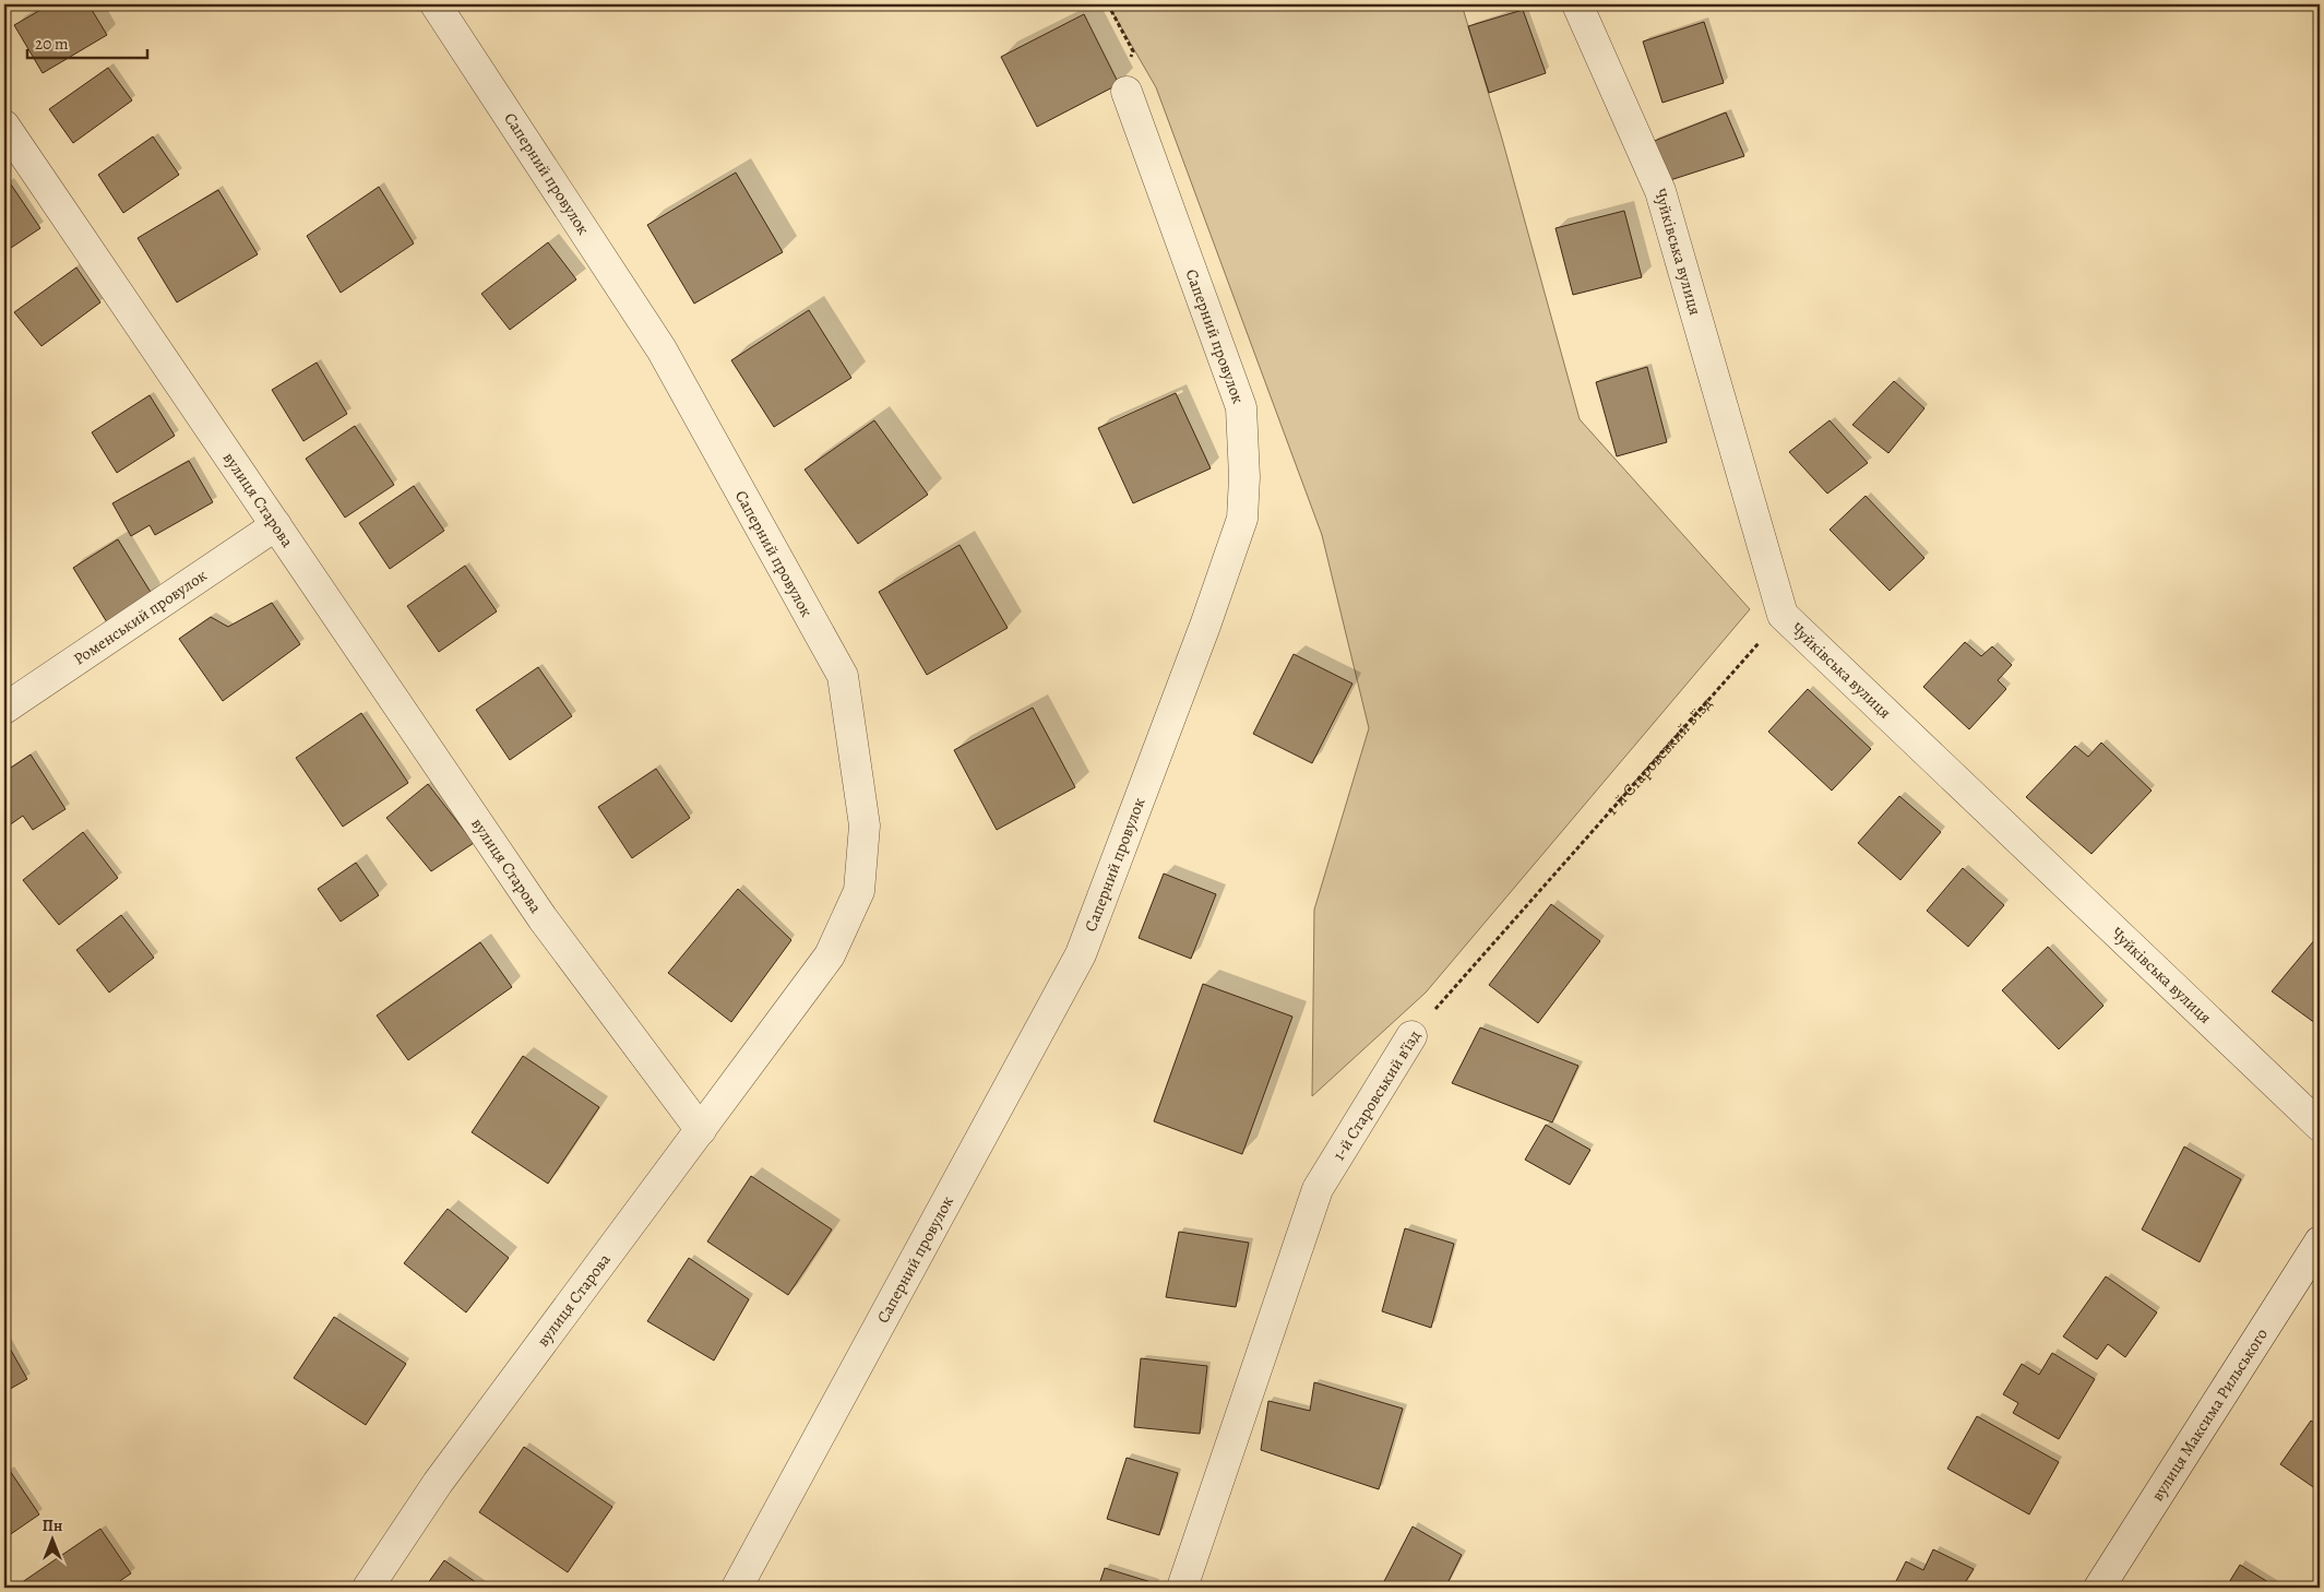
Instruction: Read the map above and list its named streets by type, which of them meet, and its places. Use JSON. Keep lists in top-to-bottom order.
{
  "streets": {
    "street": [
      "Саперний провулок",
      "Чуйківська вулиця",
      "вулиця Старова",
      "Роменський провулок",
      "1-й Старовський в’їзд",
      "вулиця Максима Рильського"
    ]
  },
  "crossings": [
    ["Саперний провулок", "вулиця Старова"],
    ["Чуйківська вулиця", "1-й Старовський в’їзд"],
    ["вулиця Старова", "Роменський провулок"]
  ],
  "scale_bar": "20 m",
  "north": "top"
}
